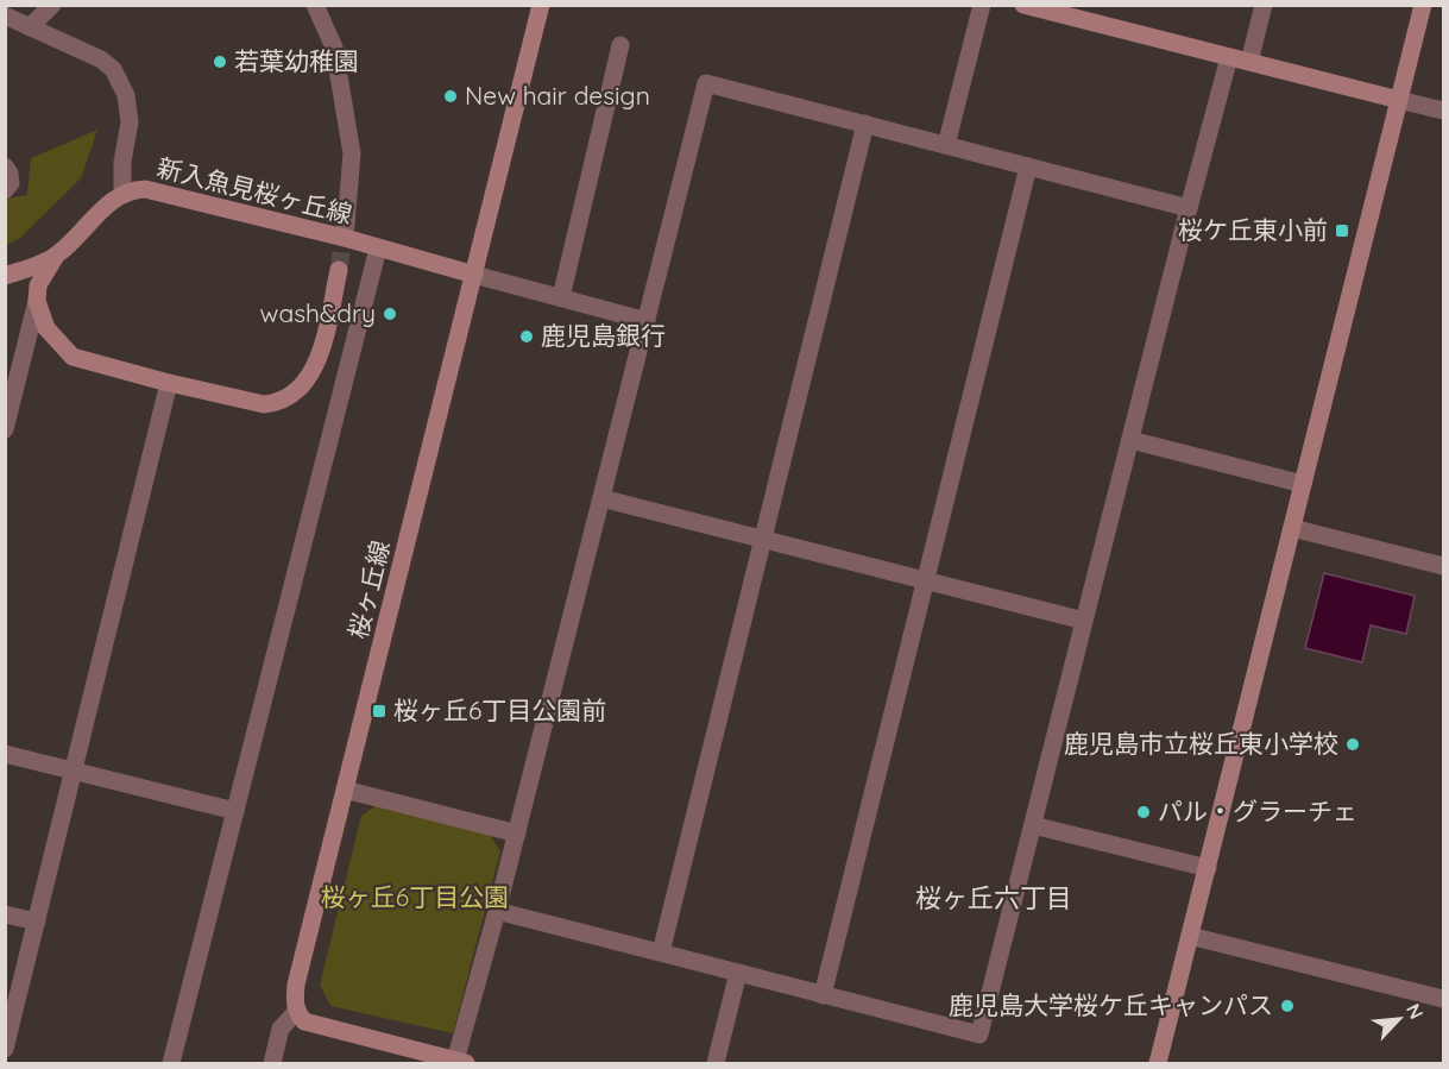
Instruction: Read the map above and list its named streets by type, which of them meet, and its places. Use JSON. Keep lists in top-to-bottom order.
{
  "streets": {
    "street": ["新入魚見桜ヶ丘線", "桜ヶ丘線"]
  },
  "crossings": [
    ["新入魚見桜ヶ丘線", "桜ヶ丘線"]
  ],
  "districts": ["桜ヶ丘六丁目"],
  "parks": ["桜ヶ丘6丁目公園"],
  "places": {
    "other": [
      "若葉幼稚園",
      "New hair design",
      "wash&dry",
      "鹿児島銀行",
      "鹿児島市立桜丘東小学校",
      "パル・グラーチェ",
      "鹿児島大学桜ケ丘キャンパス"
    ],
    "transit": ["桜ケ丘東小前", "桜ヶ丘6丁目公園前"]
  },
  "north": "top right"
}
